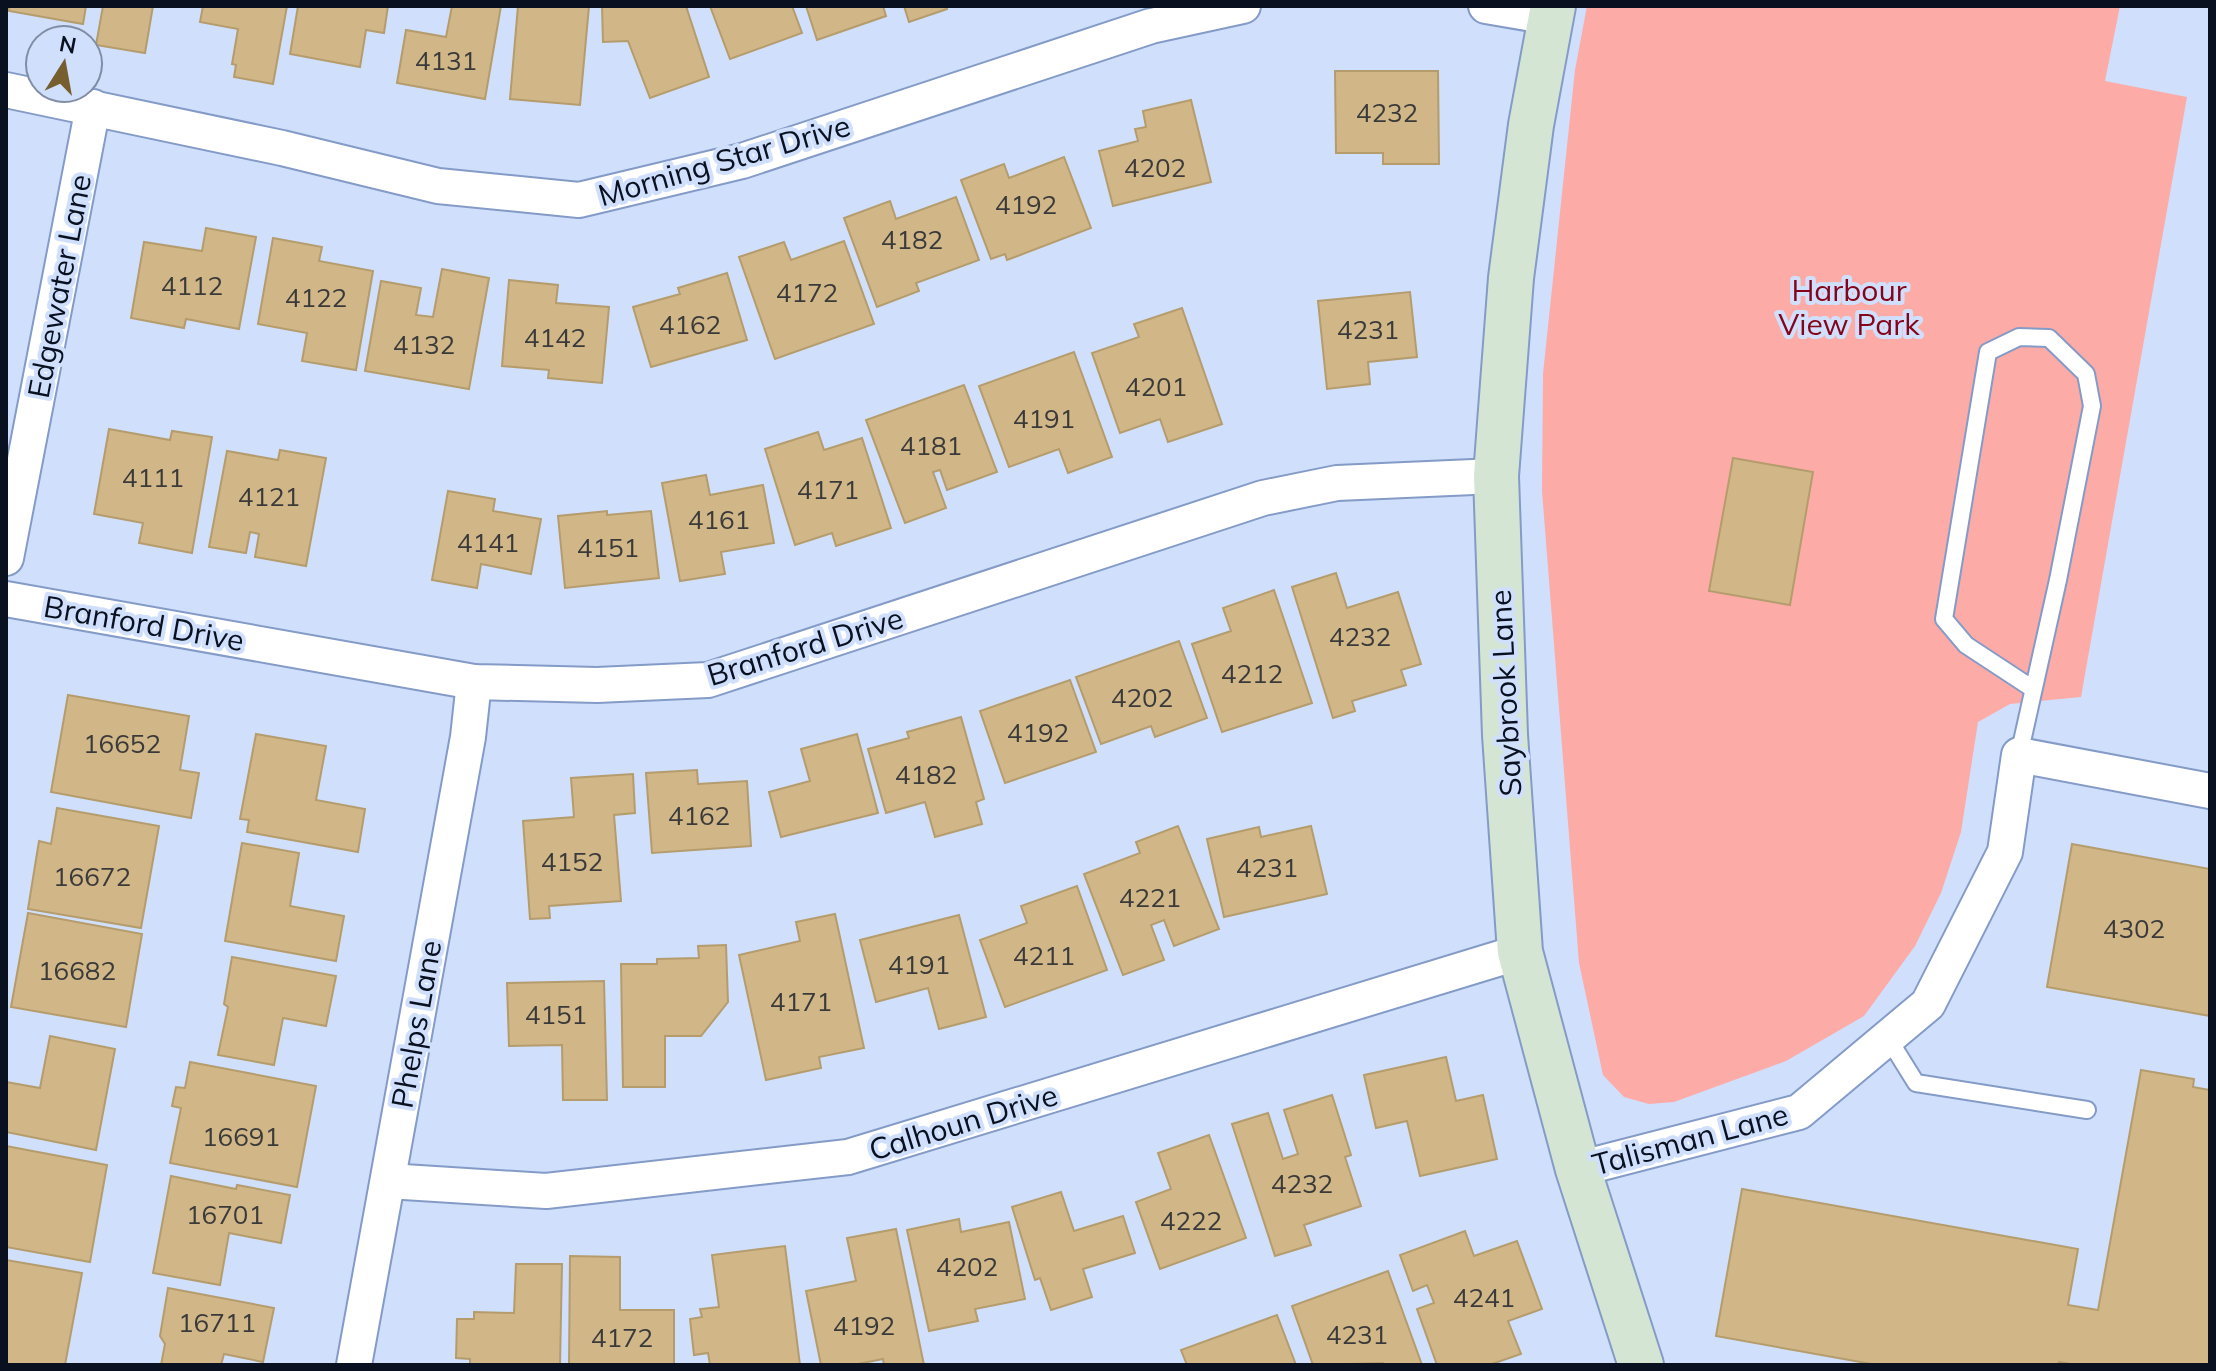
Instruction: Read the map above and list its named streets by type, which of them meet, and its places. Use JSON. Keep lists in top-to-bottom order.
{
  "streets": {
    "street": [
      "Morning Star Drive",
      "Edgewater Lane",
      "Branford Drive",
      "Saybrook Lane",
      "Phelps Lane",
      "Calhoun Drive",
      "Talisman Lane"
    ]
  },
  "crossings": [
    ["Morning Star Drive", "Edgewater Lane"],
    ["Branford Drive", "Saybrook Lane"],
    ["Branford Drive", "Phelps Lane"],
    ["Saybrook Lane", "Calhoun Drive"],
    ["Saybrook Lane", "Talisman Lane"],
    ["Phelps Lane", "Calhoun Drive"]
  ],
  "parks": ["Harbour View Park"],
  "house_numbers": [
    "4131",
    "4232",
    "4202",
    "4192",
    "4182",
    "4112",
    "4172",
    "4122",
    "4162",
    "4231",
    "4142",
    "4132",
    "4201",
    "4191",
    "4181",
    "4111",
    "4171",
    "4121",
    "4161",
    "4141",
    "4151",
    "4232",
    "4212",
    "4202",
    "4192",
    "16652",
    "4182",
    "4162",
    "4152",
    "4231",
    "16672",
    "4221",
    "4302",
    "4211",
    "4191",
    "16682",
    "4171",
    "4151",
    "16691",
    "4232",
    "16701",
    "4222",
    "4202",
    "4241",
    "16711",
    "4192",
    "4231",
    "4172"
  ],
  "north": "top"
}
